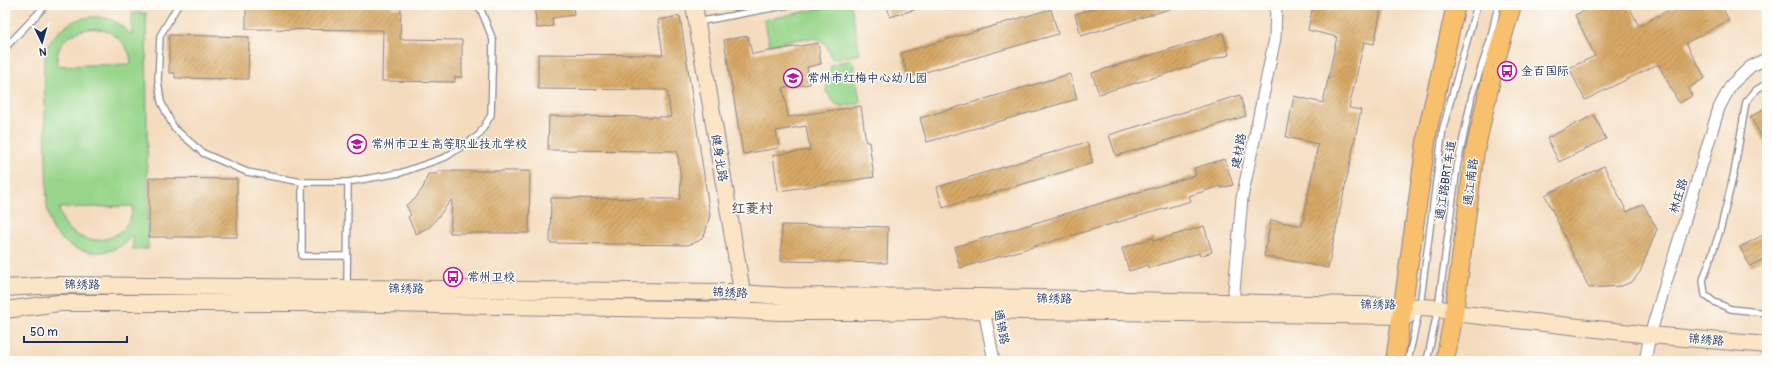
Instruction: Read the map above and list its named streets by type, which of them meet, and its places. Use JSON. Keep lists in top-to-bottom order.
{
  "streets": {
    "main road": ["通江南路"],
    "street": [
      "建材路",
      "健身北路",
      "林庄路",
      "锦绣路",
      "通锦路"
    ],
    "lane": ["通江路BRT车道"]
  },
  "crossings": [
    ["建材路", "锦绣路"],
    ["健身北路", "锦绣路"],
    ["通江路BRT车道", "通江南路"],
    ["通江路BRT车道", "锦绣路"],
    ["通江南路", "锦绣路"],
    ["林庄路", "锦绣路"],
    ["锦绣路", "通锦路"]
  ],
  "districts": ["红菱村"],
  "places": {
    "bus stop": ["金百国际", "常州卫校"],
    "school or university": ["常州市红梅中心幼儿园", "常州市卫生高等职业技术学校"]
  },
  "scale_bar": "50 m",
  "north": "bottom"
}
